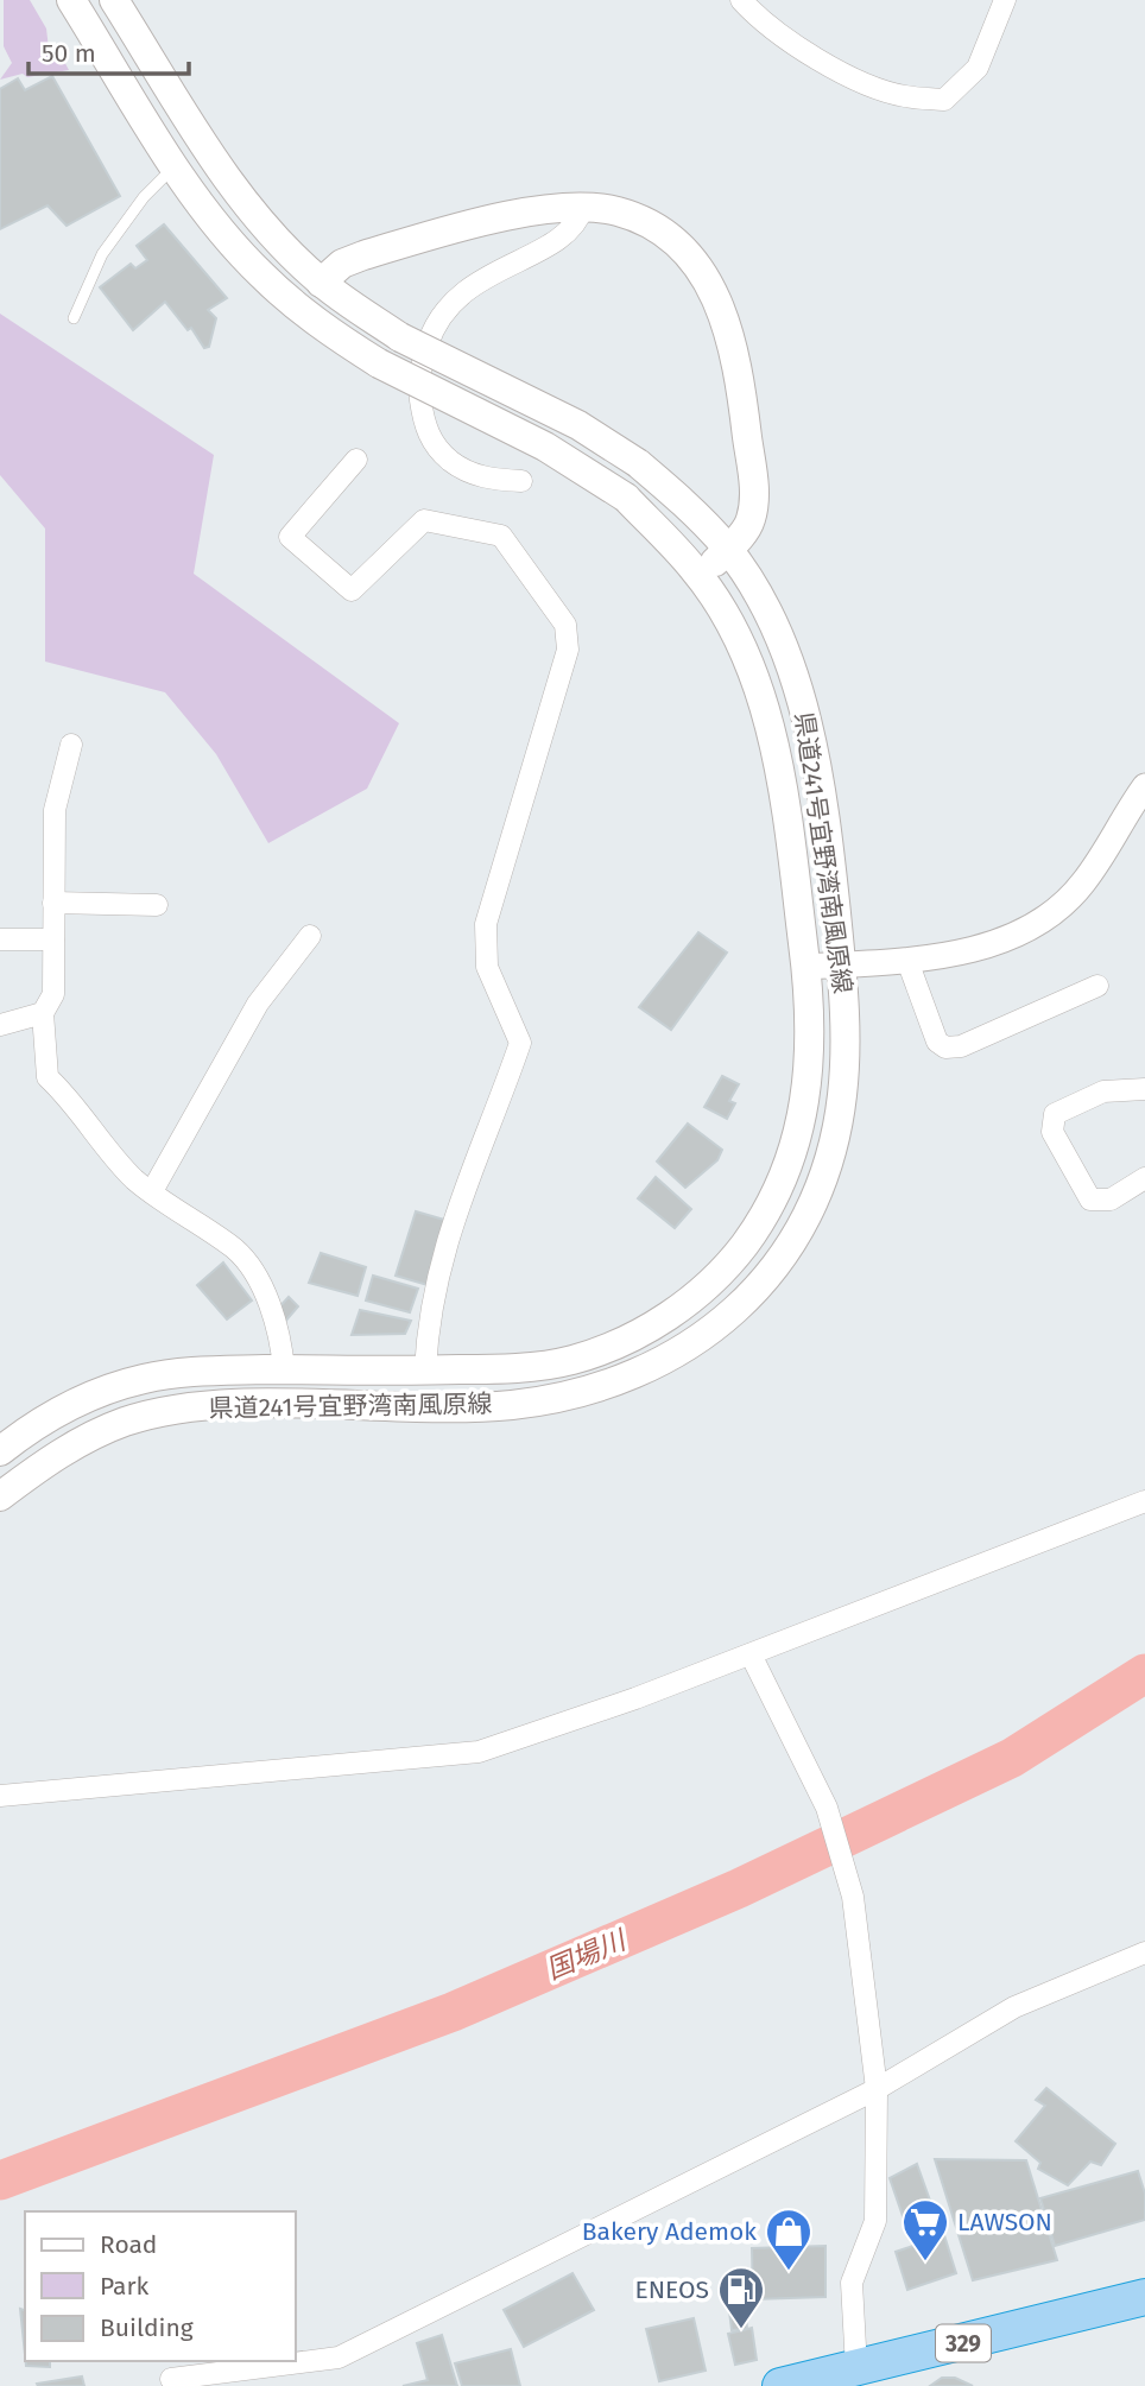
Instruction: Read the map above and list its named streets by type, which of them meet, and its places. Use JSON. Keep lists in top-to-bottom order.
{
  "streets": {
    "highway": ["329"],
    "main road": ["県道241号宜野湾南風原線"]
  },
  "water": ["国場川"],
  "places": {
    "supermarket": ["LAWSON"],
    "shop": ["Bakery Ademok"],
    "fuel station": ["ENEOS"]
  },
  "legend": ["Road", "Park", "Building"],
  "scale_bar": "50 m"
}
